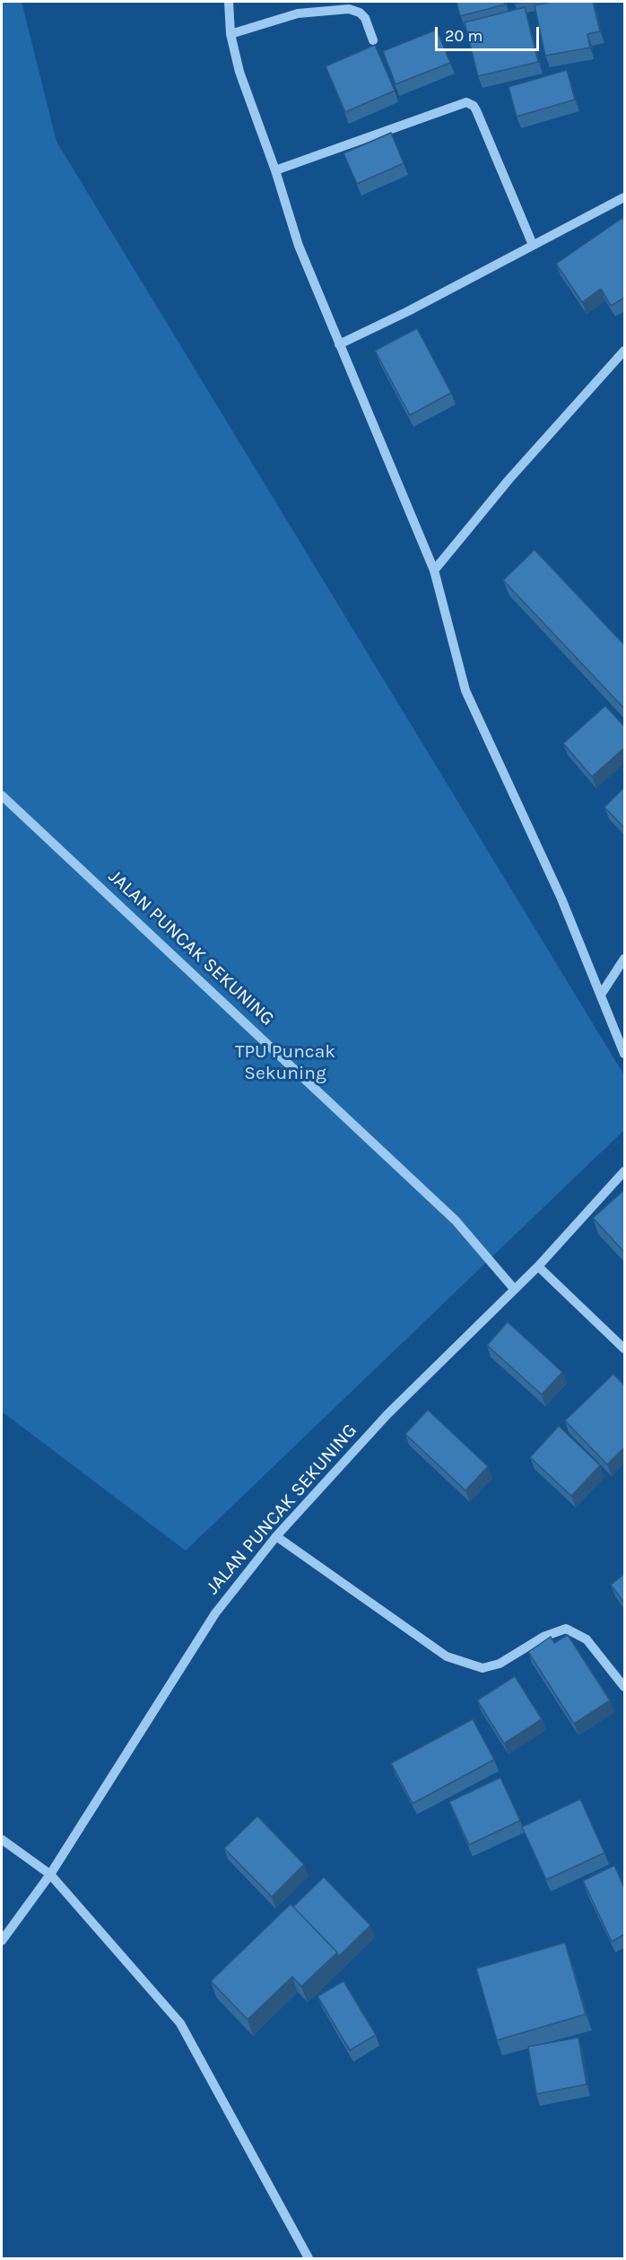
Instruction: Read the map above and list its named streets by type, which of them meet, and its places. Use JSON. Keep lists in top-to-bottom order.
{
  "streets": {
    "street": ["JALAN PUNCAK SEKUNING"]
  },
  "parks": ["TPU Puncak Sekuning"],
  "scale_bar": "20 m"
}
